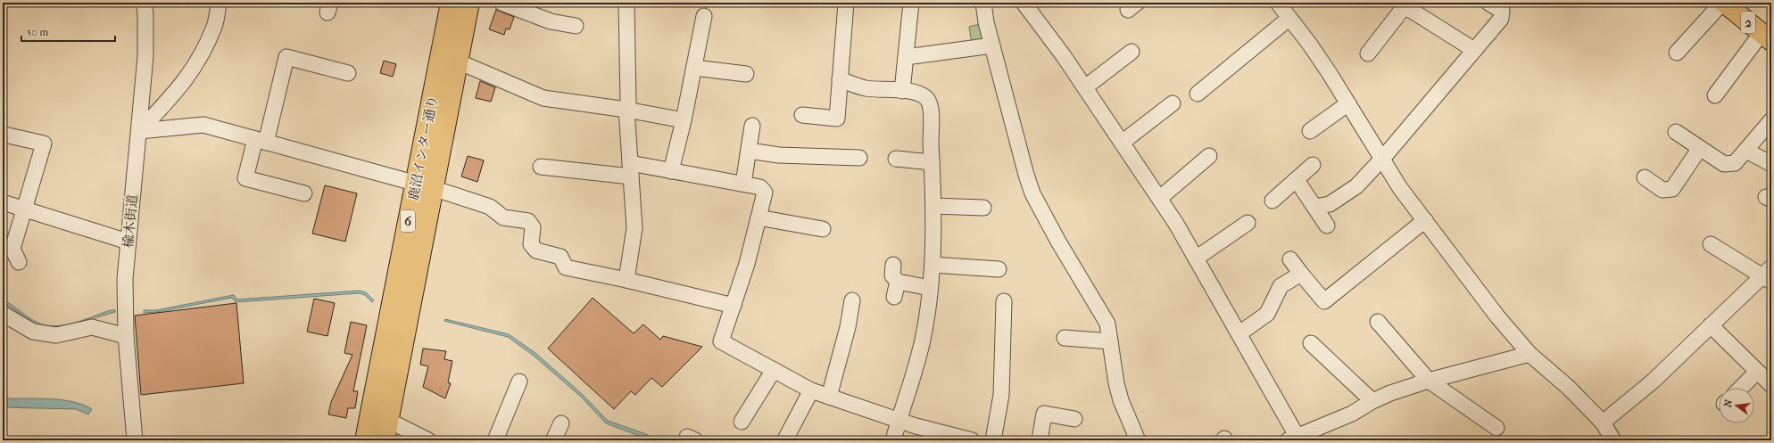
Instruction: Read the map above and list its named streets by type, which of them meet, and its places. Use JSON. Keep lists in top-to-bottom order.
{
  "streets": {
    "main road": ["2", "鹿沼インター通り", "6"],
    "street": ["楡木街道"]
  },
  "scale_bar": "50 m",
  "north": "left"
}
